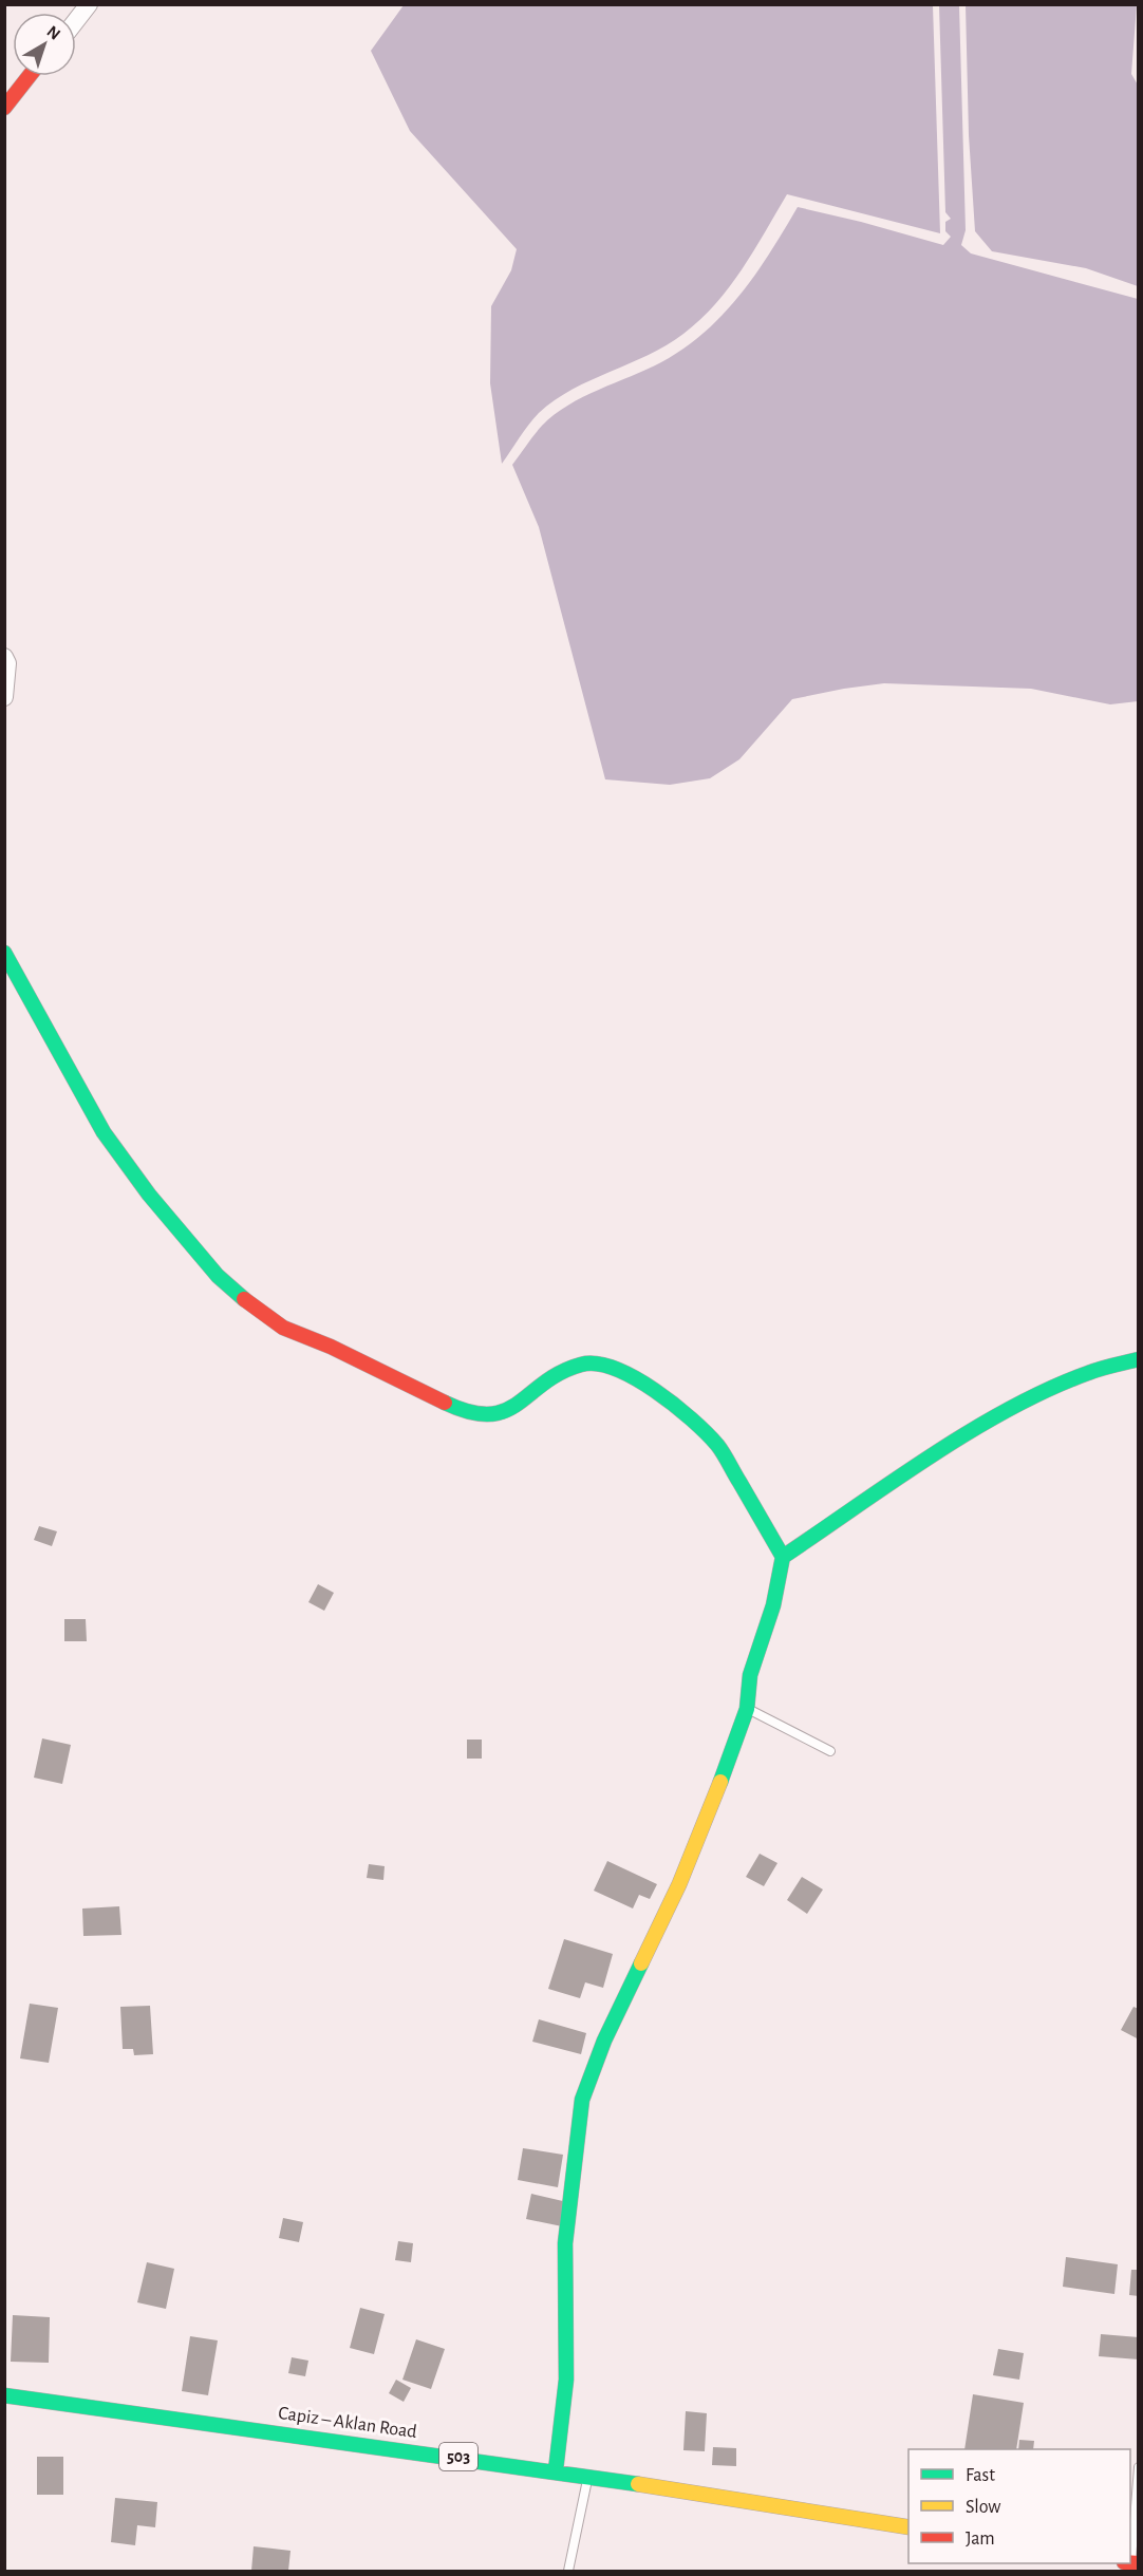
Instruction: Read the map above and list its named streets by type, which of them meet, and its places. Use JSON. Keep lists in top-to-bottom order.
{
  "streets": {
    "street": ["Capiz – Aklan Road", "503"]
  },
  "legend": ["Fast", "Slow", "Jam"],
  "north": "top right"
}
